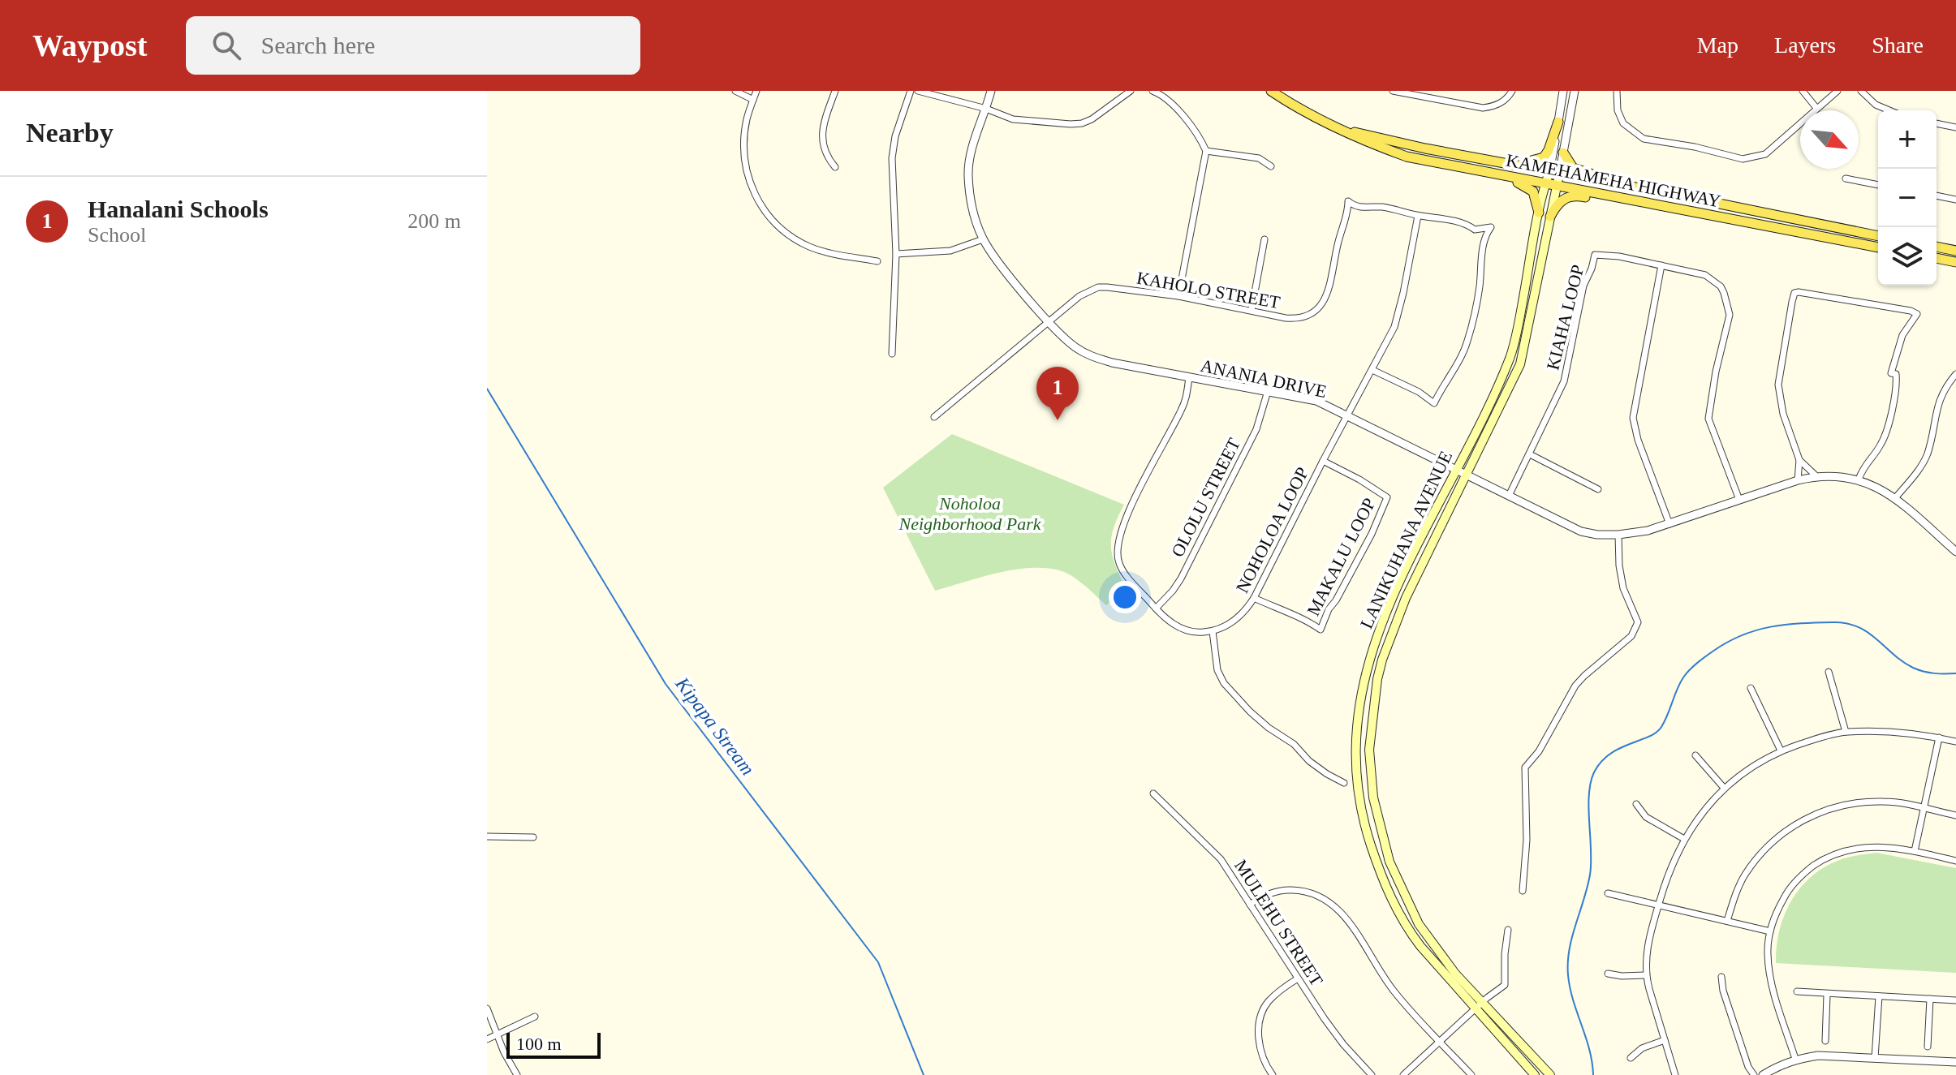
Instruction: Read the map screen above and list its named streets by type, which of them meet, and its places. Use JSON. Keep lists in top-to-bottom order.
{
  "streets": {
    "main road": ["KAMEHAMEHA HIGHWAY", "LANIKUHANA AVENUE"],
    "street": [
      "KAHOLO STREET",
      "KIAHA LOOP",
      "ANANIA DRIVE",
      "OLOLU STREET",
      "NOHOLOA LOOP",
      "MAKALU LOOP",
      "MULEHU STREET"
    ]
  },
  "crossings": [
    ["KAMEHAMEHA HIGHWAY", "LANIKUHANA AVENUE"],
    ["KAHOLO STREET", "ANANIA DRIVE"],
    ["KAHOLO STREET", "NOHOLOA LOOP"],
    ["KIAHA LOOP", "ANANIA DRIVE"],
    ["ANANIA DRIVE", "OLOLU STREET"],
    ["ANANIA DRIVE", "NOHOLOA LOOP"],
    ["ANANIA DRIVE", "LANIKUHANA AVENUE"],
    ["NOHOLOA LOOP", "MAKALU LOOP"]
  ],
  "water": ["Kipapa Stream"],
  "parks": ["Noholoa Neighborhood Park"],
  "scale_bar": "100 m",
  "north": "bottom right",
  "page": {
    "header": "Waypost",
    "search": "Search here",
    "nav": ["Map", "Layers", "Share"],
    "heading": "Nearby",
    "map_buttons": ["+", "−"],
    "list": [
      {
        "mark": "1",
        "name": "Hanalani Schools",
        "note": "School",
        "value": "200 m"
      }
    ],
    "pins": "1",
    "scale": "100 m"
  }
}
